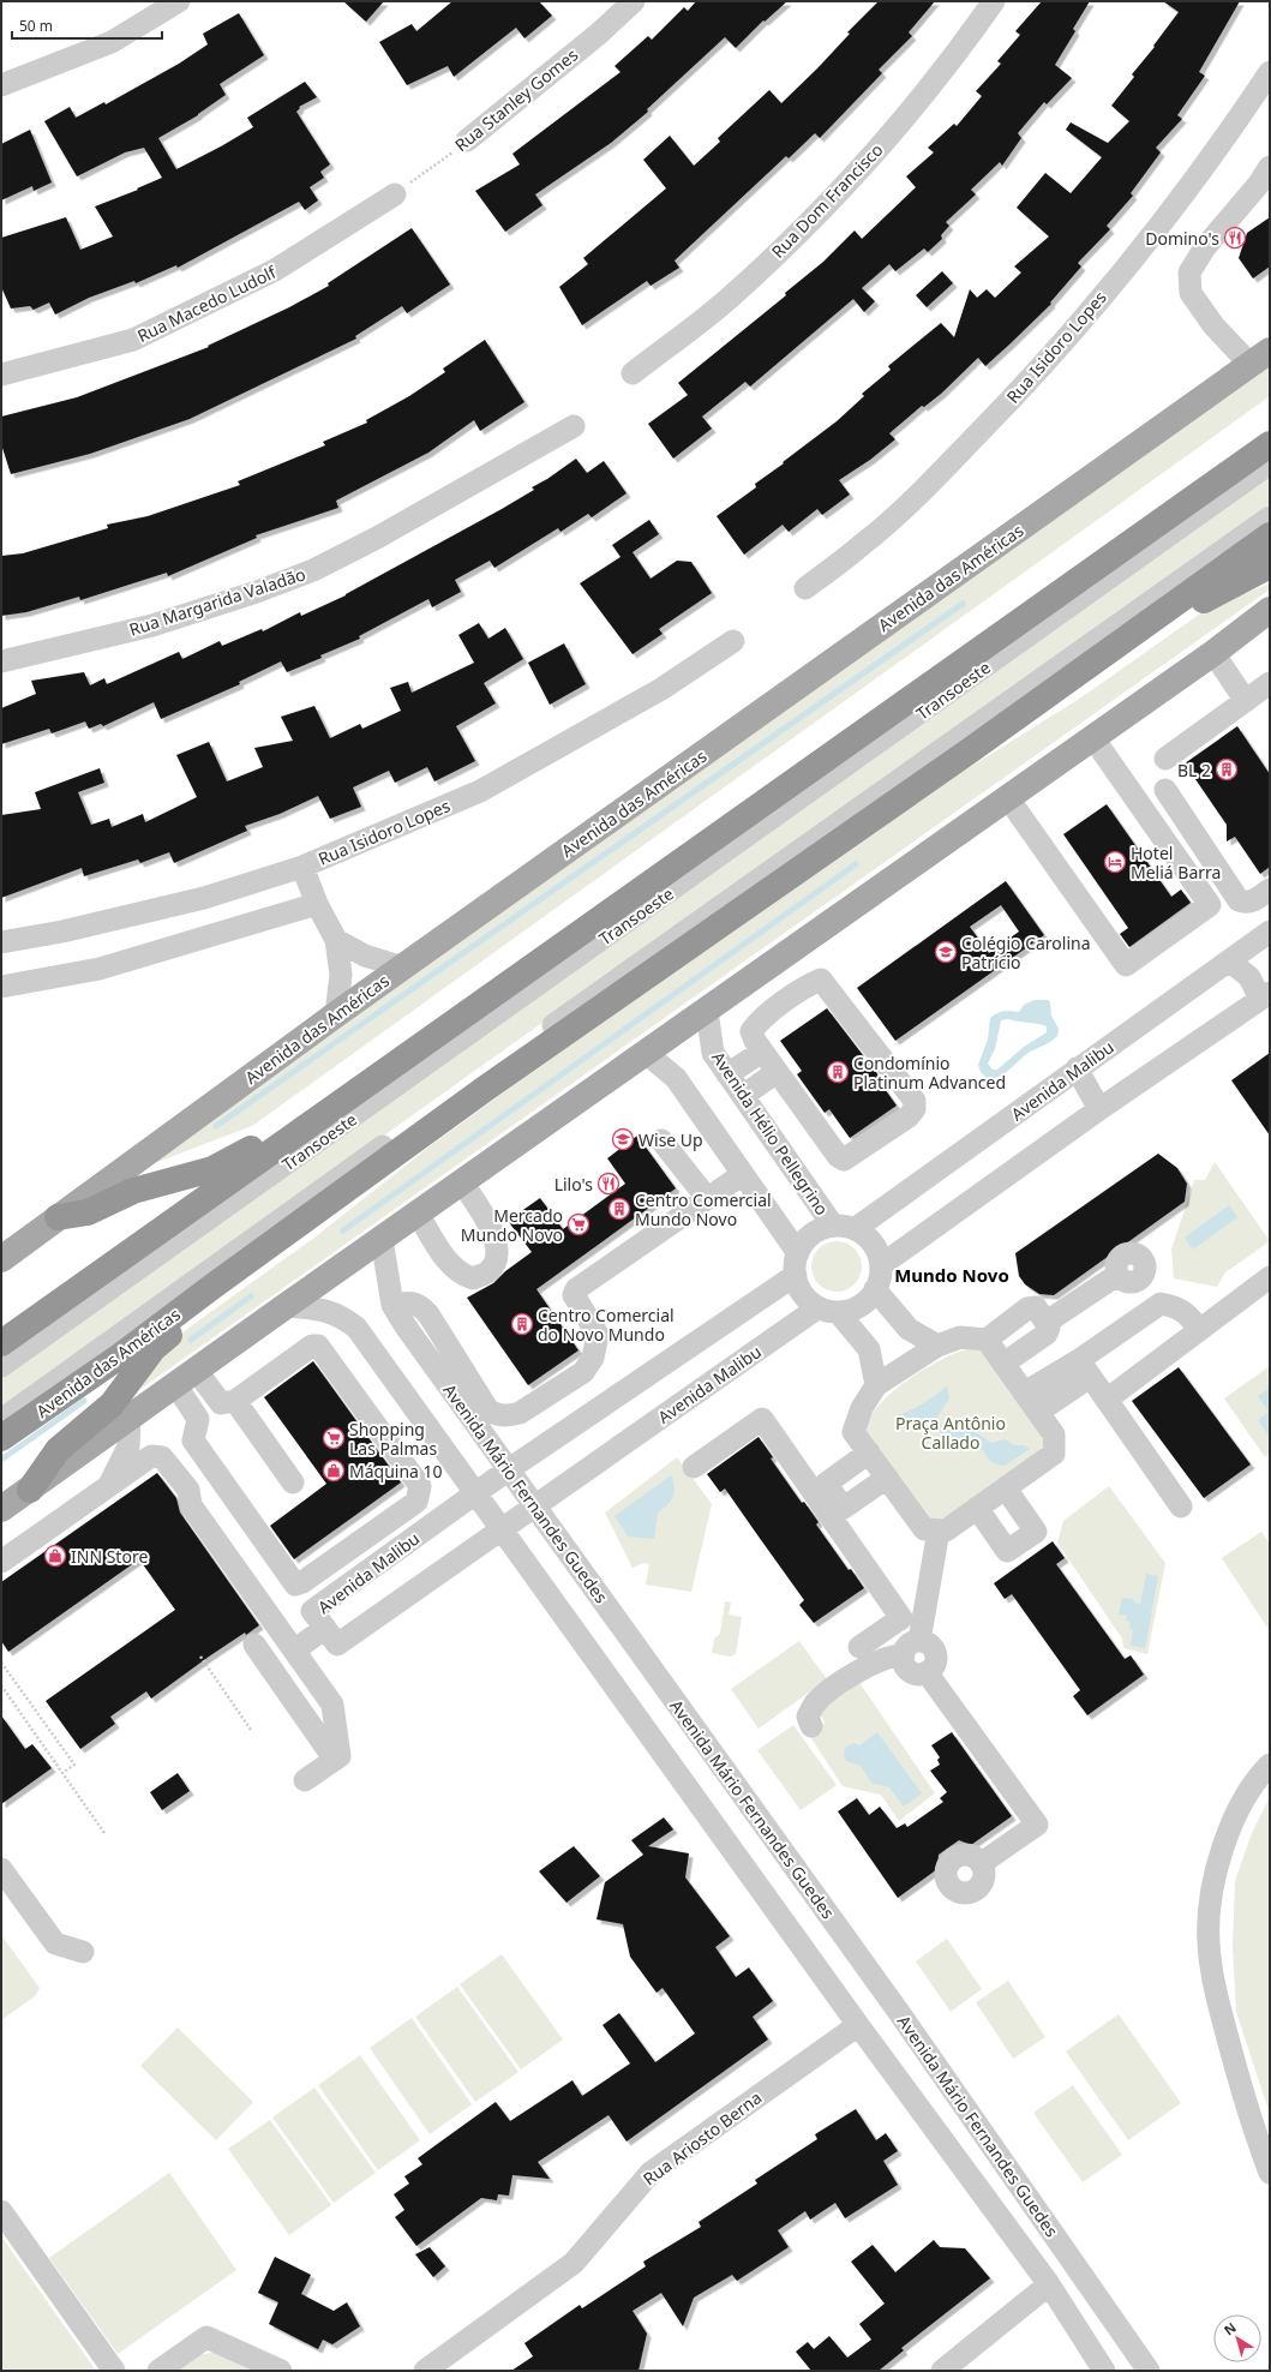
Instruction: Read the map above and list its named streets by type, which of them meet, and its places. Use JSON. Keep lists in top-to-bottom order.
{
  "streets": {
    "highway": ["Avenida das Américas"],
    "street": [
      "Rua Stanley Gomes",
      "Rua Dom Francisco",
      "Rua Macedo Ludolf",
      "Rua Isidoro Lopes",
      "Rua Margarida Valadão",
      "Transoeste",
      "Avenida Malibu",
      "Avenida Hélio Pellegrino",
      "Avenida Mário Fernandes Guedes",
      "Rua Ariosto Berna"
    ]
  },
  "crossings": [
    ["Rua Stanley Gomes", "Rua Macedo Ludolf"],
    ["Avenida Malibu", "Avenida Hélio Pellegrino"],
    ["Avenida Malibu", "Avenida Mário Fernandes Guedes"],
    ["Avenida Mário Fernandes Guedes", "Rua Ariosto Berna"]
  ],
  "districts": ["Mundo Novo"],
  "parks": ["Praça Antônio Callado"],
  "places": {
    "restaurant": ["Domino's", "Lilo's"],
    "building": [
      "BL 2",
      "Condomínio Platinum Advanced",
      "Centro Comercial Mundo Novo",
      "Centro Comercial do Novo Mundo"
    ],
    "hotel": ["Hotel Meliá Barra"],
    "school or university": ["Colégio Carolina Patrício", "Wise Up"],
    "supermarket": ["Mercado Mundo Novo", "Shopping Las Palmas"],
    "shop": ["Máquina 10", "INN Store"]
  },
  "scale_bar": "50 m",
  "north": "top left"
}
